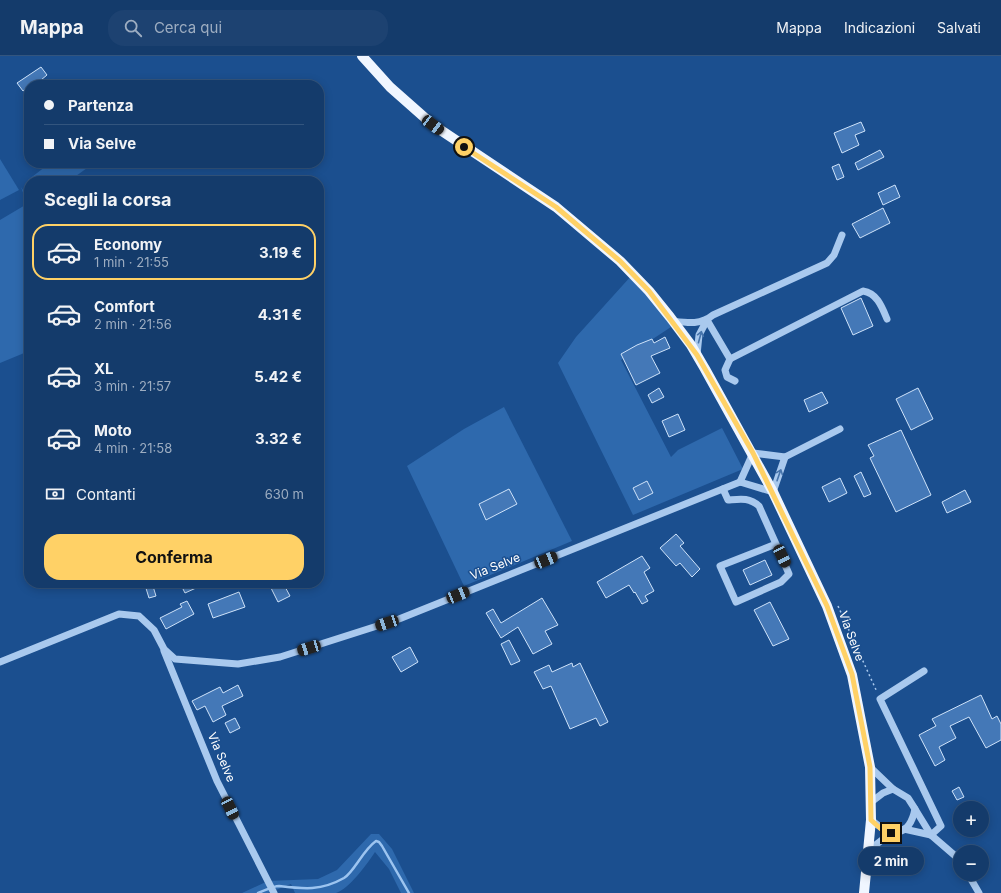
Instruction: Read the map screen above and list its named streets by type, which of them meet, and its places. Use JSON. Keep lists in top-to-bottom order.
{
  "streets": {
    "main road": ["Via Selve"]
  },
  "page": {
    "header": "Mappa",
    "search": "Cerca qui",
    "nav": ["Mappa", "Indicazioni", "Salvati"],
    "banner": ["Partenza", "Via Selve"],
    "heading": "Scegli la corsa",
    "list": [
      {
        "name": "Economy",
        "note": "1 min · 21:55",
        "value": "3.19 €"
      },
      {
        "name": "Comfort",
        "note": "2 min · 21:56",
        "value": "4.31 €"
      },
      {
        "name": "XL",
        "note": "3 min · 21:57",
        "value": "5.42 €"
      },
      {
        "name": "Moto",
        "note": "4 min · 21:58",
        "value": "3.32 €"
      }
    ],
    "pay": ["Contanti", "630 m"],
    "buttons": "Conferma",
    "map_buttons": ["+", "−"],
    "bubble": "2 min"
  }
}
